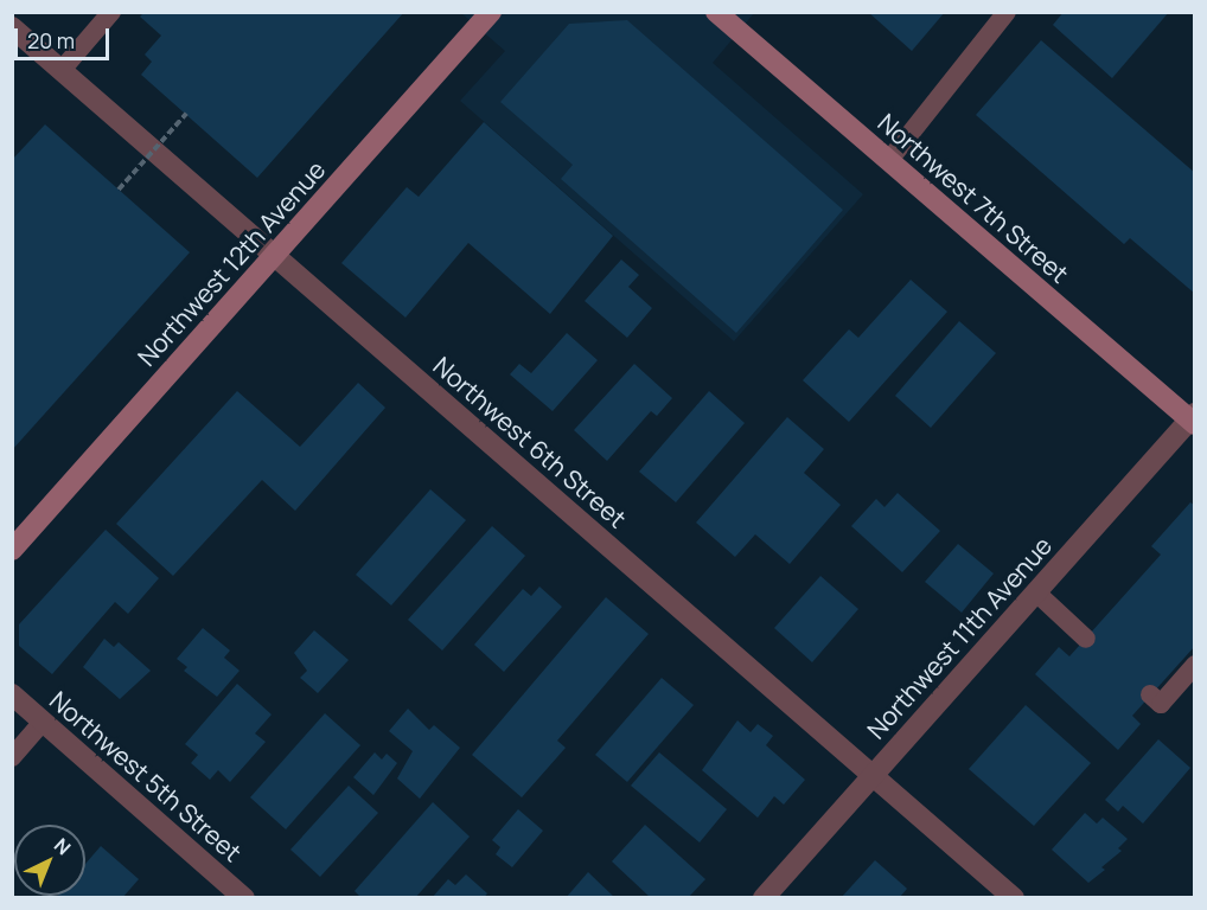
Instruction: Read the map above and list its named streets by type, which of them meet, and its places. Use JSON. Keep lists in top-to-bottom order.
{
  "streets": {
    "main road": ["Northwest 7th Street", "Northwest 12th Avenue"],
    "street": ["Northwest 6th Street", "Northwest 11th Avenue", "Northwest 5th Street"]
  },
  "crossings": [
    ["Northwest 7th Street", "Northwest 11th Avenue"],
    ["Northwest 12th Avenue", "Northwest 6th Street"],
    ["Northwest 6th Street", "Northwest 11th Avenue"]
  ],
  "scale_bar": "20 m",
  "north": "top right"
}
